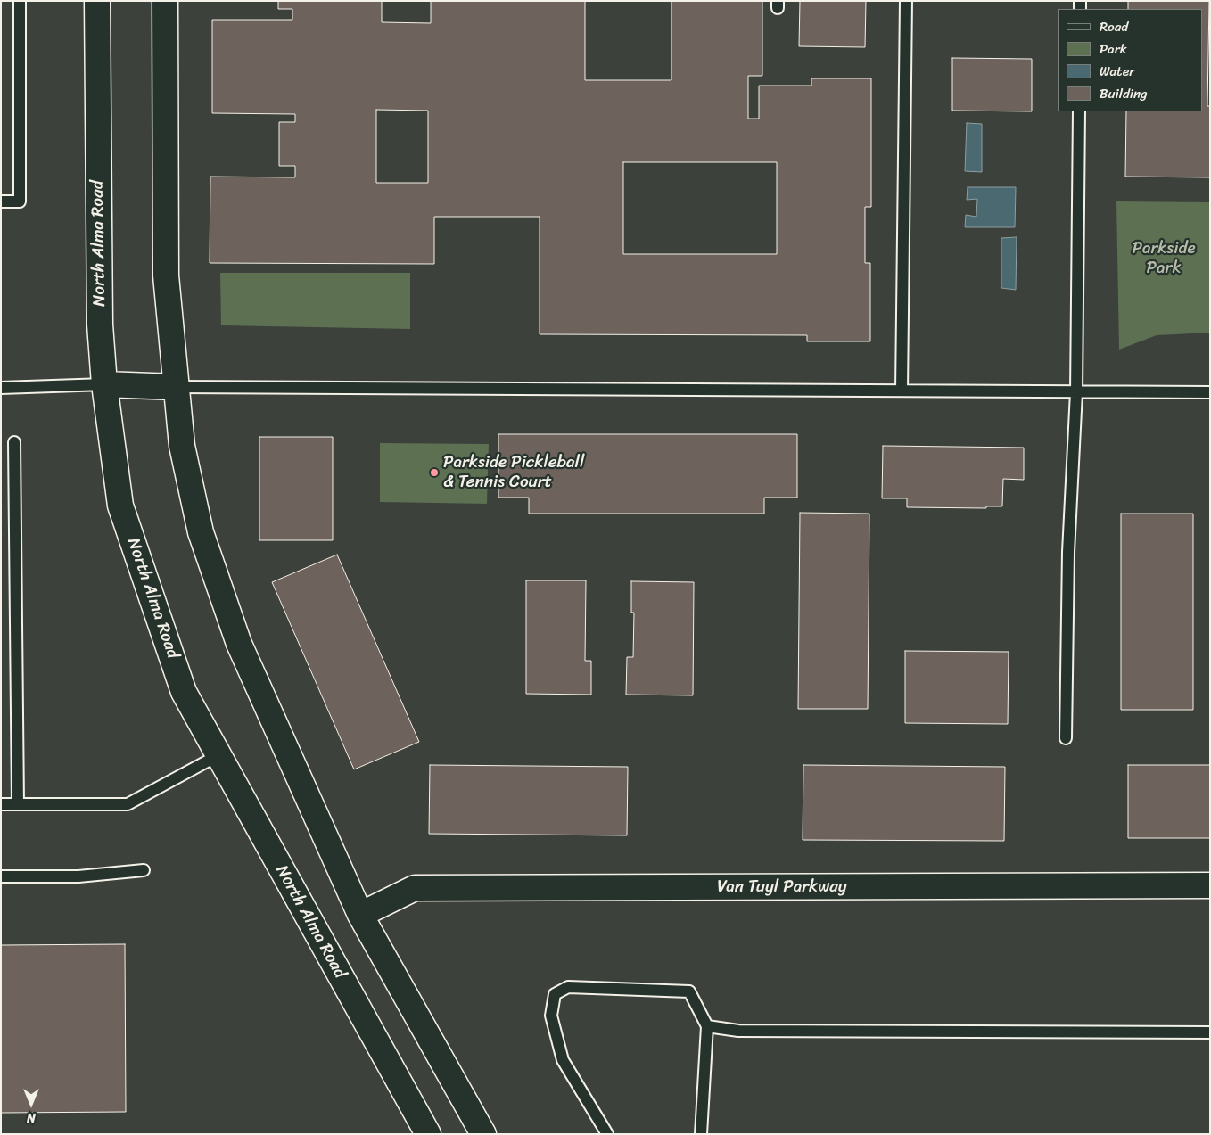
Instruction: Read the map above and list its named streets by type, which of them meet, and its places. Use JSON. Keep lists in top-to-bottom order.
{
  "streets": {
    "main road": ["North Alma Road", "Van Tuyl Parkway"]
  },
  "parks": ["Parkside Park"],
  "places": ["Parkside Pickleball & Tennis Court"],
  "legend": [
    "Road",
    "Park",
    "Water",
    "Building"
  ],
  "north": "bottom"
}
